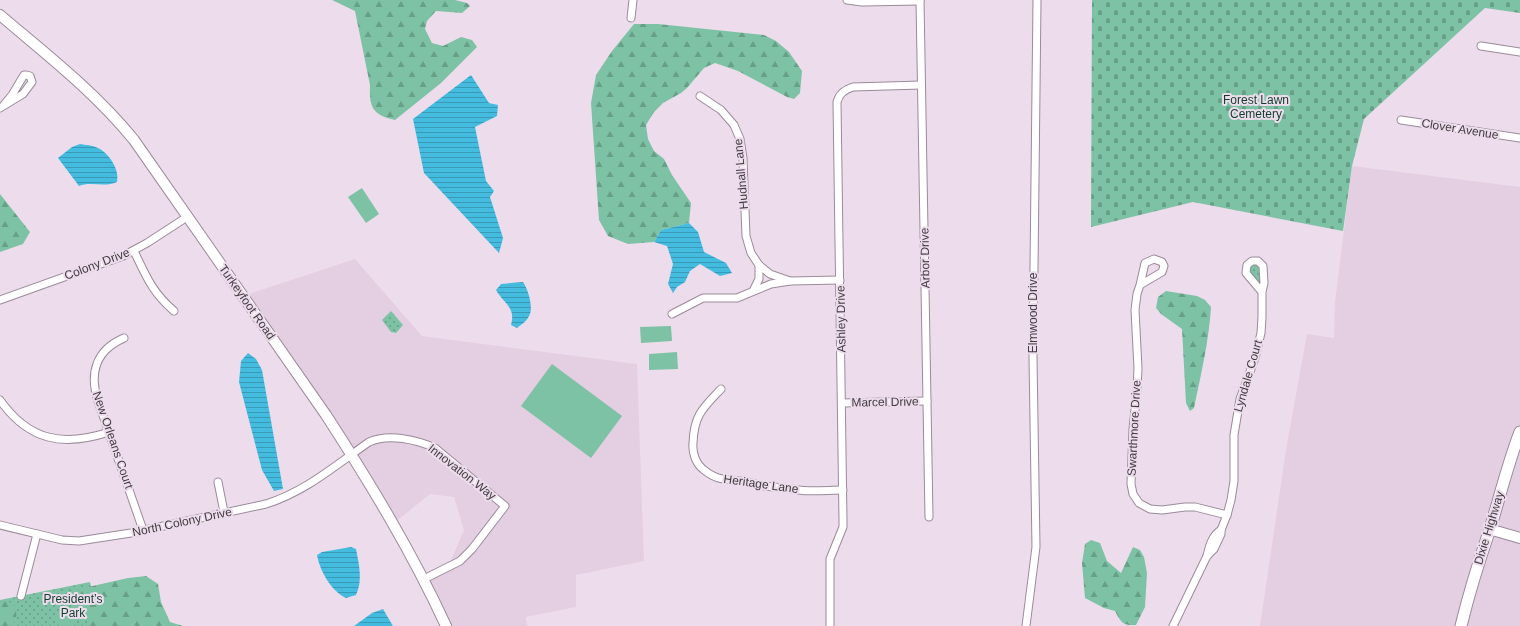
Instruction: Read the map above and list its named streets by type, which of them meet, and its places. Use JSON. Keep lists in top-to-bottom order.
{
  "streets": {
    "main road": ["Turkeyfoot Road", "Dixie Highway"],
    "street": [
      "Clover Avenue",
      "Hudnall Lane",
      "Arbor Drive",
      "Colony Drive",
      "Elmwood Drive",
      "Ashley Drive",
      "Lyndale Court",
      "Marcel Drive",
      "Swarthmore Drive",
      "New Orleans Court",
      "Innovation Way",
      "Heritage Lane",
      "North Colony Drive"
    ]
  },
  "crossings": [
    ["Hudnall Lane", "Ashley Drive"],
    ["Arbor Drive", "Ashley Drive"],
    ["Arbor Drive", "Marcel Drive"],
    ["Colony Drive", "Turkeyfoot Road"],
    ["Turkeyfoot Road", "Innovation Way"],
    ["Turkeyfoot Road", "North Colony Drive"],
    ["Ashley Drive", "Marcel Drive"],
    ["Ashley Drive", "Heritage Lane"],
    ["Lyndale Court", "Swarthmore Drive"],
    ["New Orleans Court", "North Colony Drive"],
    ["Innovation Way", "North Colony Drive"]
  ],
  "parks": ["Forest Lawn Cemetery", "President’s Park"]
}
